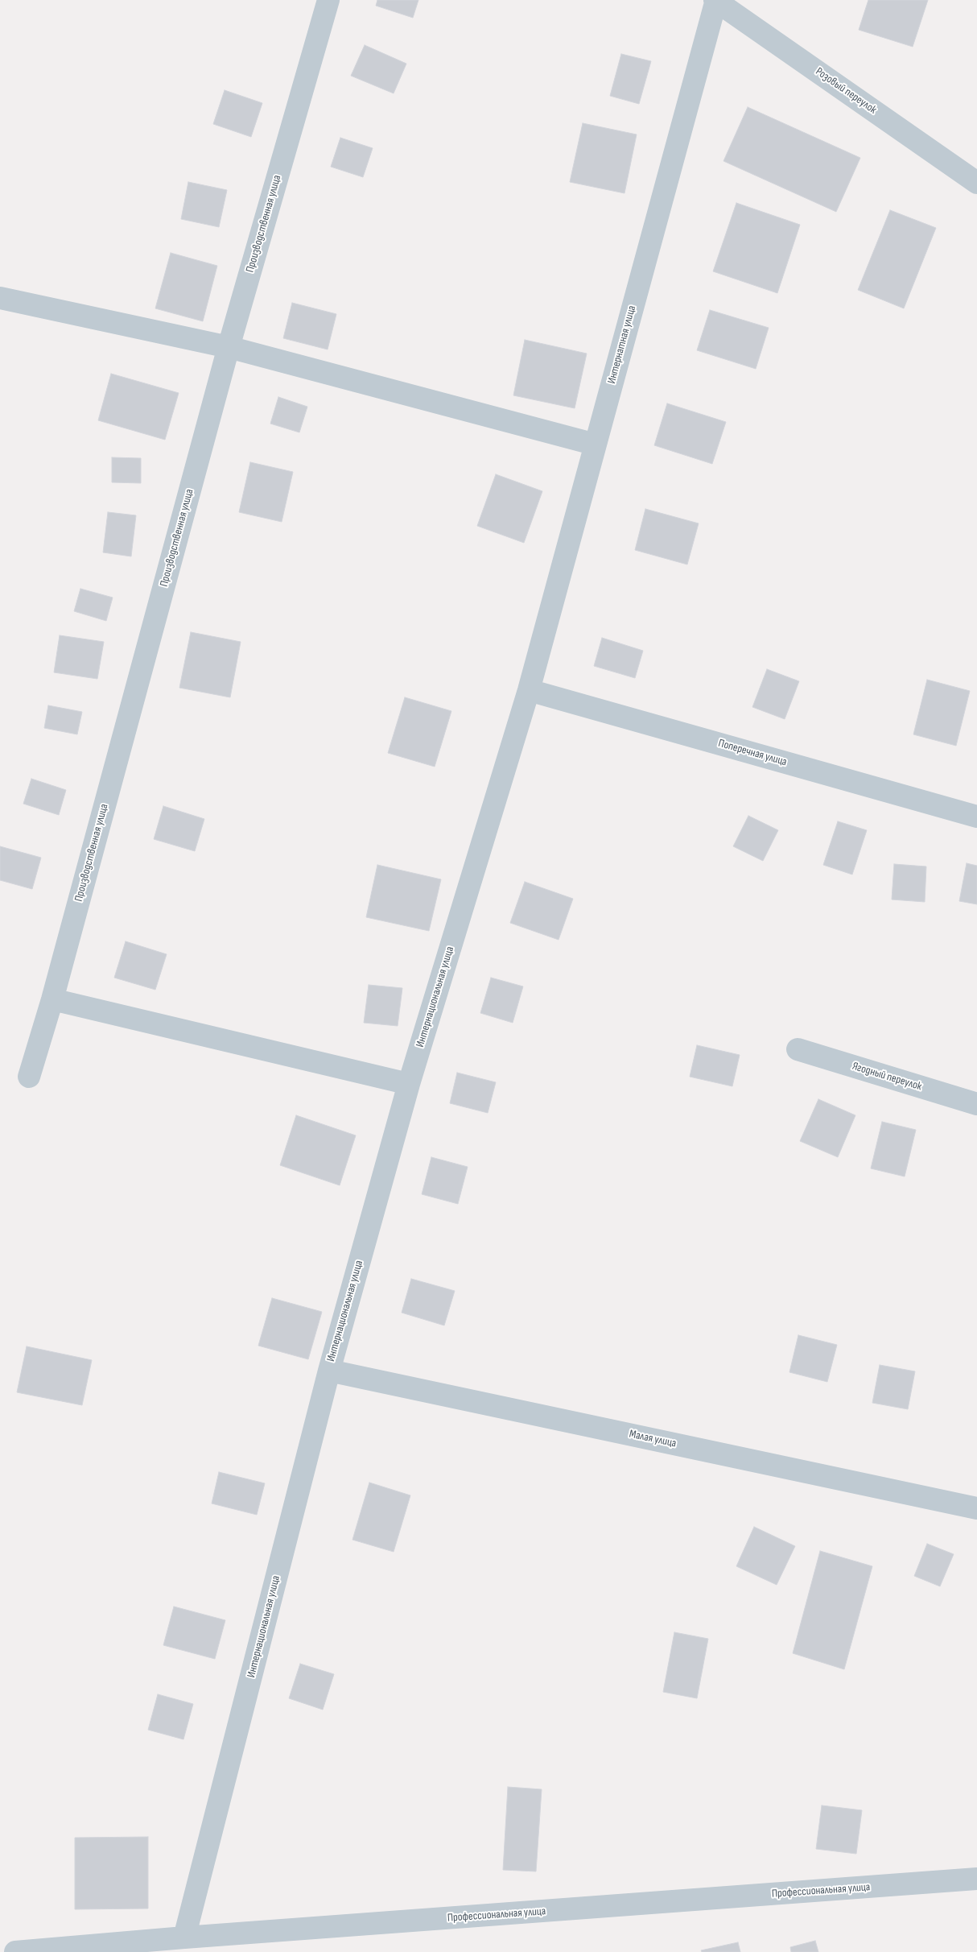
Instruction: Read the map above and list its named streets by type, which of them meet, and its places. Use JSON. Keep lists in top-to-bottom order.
{
  "streets": {
    "street": [
      "Розовый переулок",
      "Производственная улица",
      "Интернатная улица",
      "Поперечная улица",
      "Интернациональная улица",
      "Ягодный переулок",
      "Малая улица",
      "Профессиональная улица"
    ]
  },
  "crossings": [
    ["Розовый переулок", "Интернатная улица"],
    ["Интернатная улица", "Поперечная улица"],
    ["Интернатная улица", "Интернациональная улица"],
    ["Поперечная улица", "Интернациональная улица"],
    ["Интернациональная улица", "Малая улица"],
    ["Интернациональная улица", "Профессиональная улица"]
  ]
}
